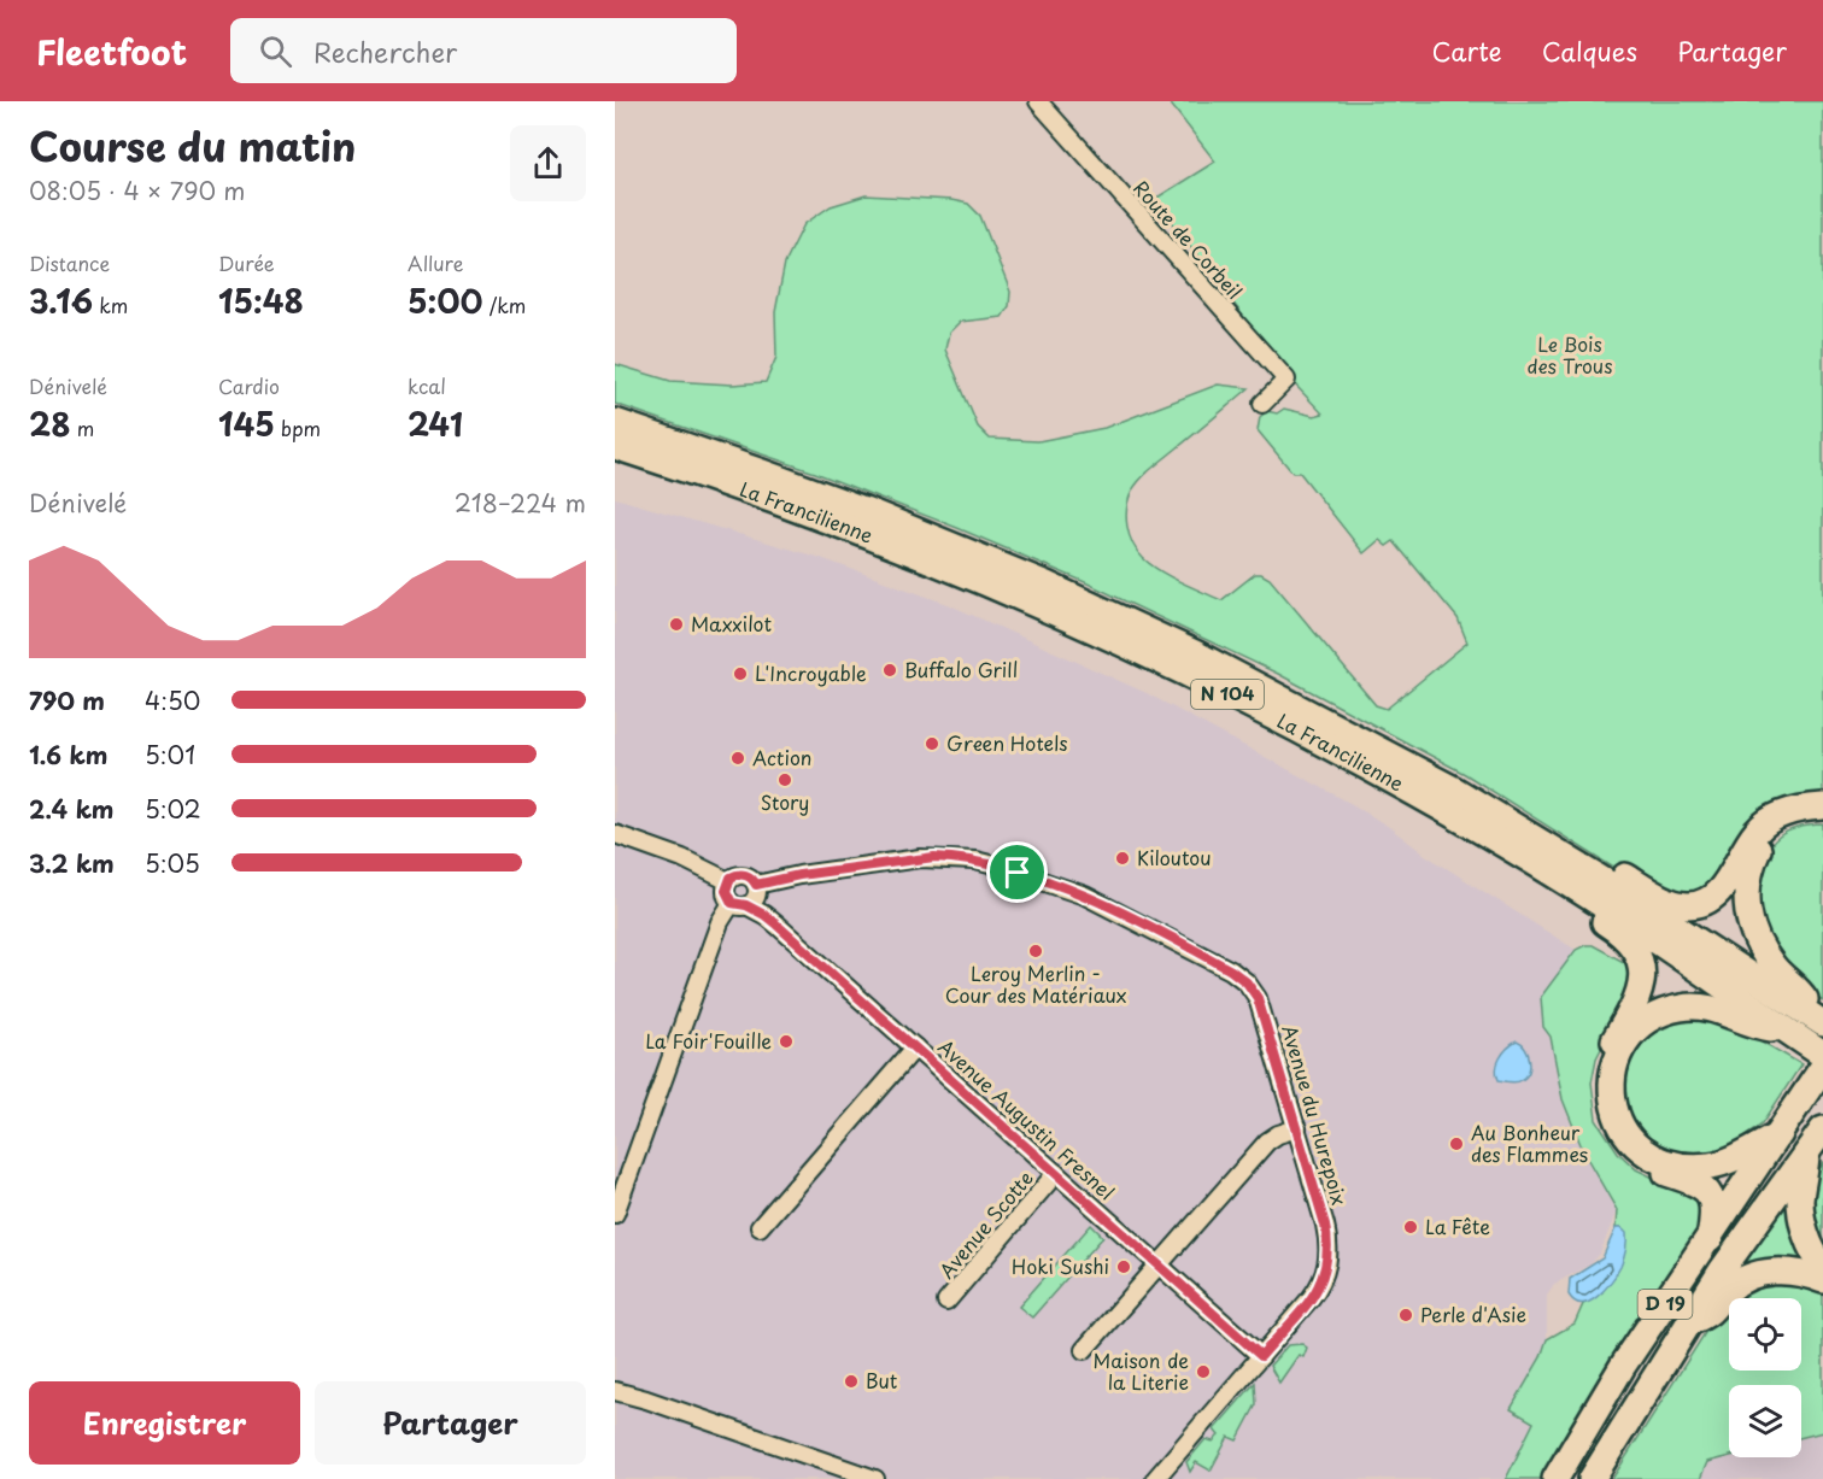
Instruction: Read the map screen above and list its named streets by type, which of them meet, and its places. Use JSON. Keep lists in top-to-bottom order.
{
  "streets": {
    "main road": ["La Francilienne", "N 104", "D 19"],
    "street": [
      "Route de Corbeil",
      "Avenue du Hurepoix",
      "Avenue Augustin Fresnel",
      "Avenue Scotte"
    ]
  },
  "crossings": [
    ["Avenue du Hurepoix", "Avenue Augustin Fresnel"],
    ["Avenue Augustin Fresnel", "Avenue Scotte"]
  ],
  "parks": ["Le Bois des Trous"],
  "places": [
    "Maxxilot",
    "Buffalo Grill",
    "L'Incroyable",
    "Green Hotels",
    "Action",
    "Story",
    "Kiloutou",
    "Leroy Merlin - Cour des Matériaux",
    "La Foir'Fouille",
    "Au Bonheur des Flammes",
    "La Fête",
    "Hoki Sushi",
    "Perle d'Asie",
    "Maison de la Literie",
    "But"
  ],
  "page": {
    "header": "Fleetfoot",
    "search": "Rechercher",
    "nav": ["Carte", "Calques", "Partager"],
    "heading": ["Course du matin", "08:05 · 4 × 790 m"],
    "stats": [
      ["Distance", "3.16 km"],
      ["Durée", "15:48"],
      ["Allure", "5:00 /km"],
      ["Dénivelé", "28 m"],
      ["Cardio", "145 bpm"],
      ["kcal", "241"]
    ],
    "chart": ["Dénivelé", "218–224 m"],
    "list": [
      {
        "name": "790 m",
        "note": "4:50"
      },
      {
        "name": "1.6 km",
        "note": "5:01"
      },
      {
        "name": "2.4 km",
        "note": "5:02"
      },
      {
        "name": "3.2 km",
        "note": "5:05"
      }
    ],
    "buttons": ["Enregistrer", "Partager"]
  }
}
